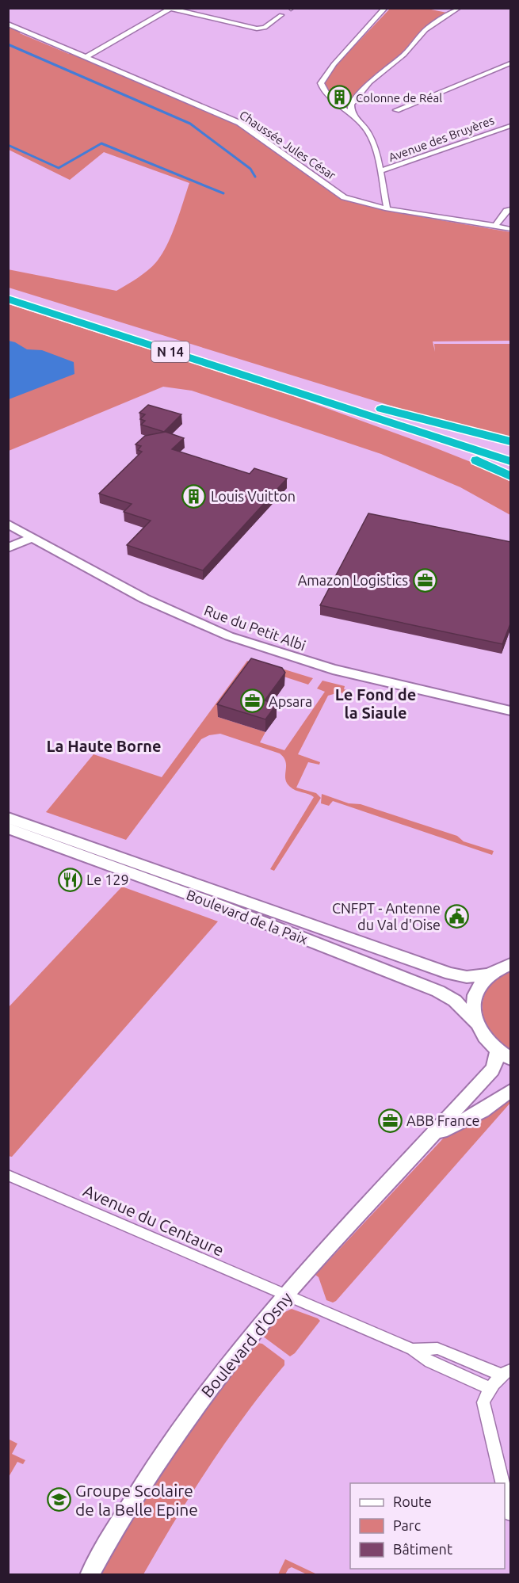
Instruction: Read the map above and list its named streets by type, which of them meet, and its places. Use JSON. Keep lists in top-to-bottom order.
{
  "streets": {
    "highway": ["N 14"],
    "main road": ["Rue du Petit Albi", "Boulevard de la Paix", "Boulevard d'Osny"],
    "street": ["Avenue des Bruyères", "Chaussée Jules César", "Avenue du Centaure"]
  },
  "crossings": [
    ["Boulevard de la Paix", "Boulevard d'Osny"],
    ["Avenue du Centaure", "Boulevard d'Osny"]
  ],
  "districts": ["Le Fond de la Siaule", "La Haute Borne"],
  "places": {
    "building": ["Colonne de Réal", "Louis Vuitton"],
    "office": ["Amazon Logistics", "Apsara", "ABB France"],
    "restaurant": ["Le 129"],
    "public building": ["CNFPT - Antenne du Val d'Oise"],
    "school or university": ["Groupe Scolaire de la Belle Epine"]
  },
  "legend": ["Route", "Parc", "Bâtiment"]
}
